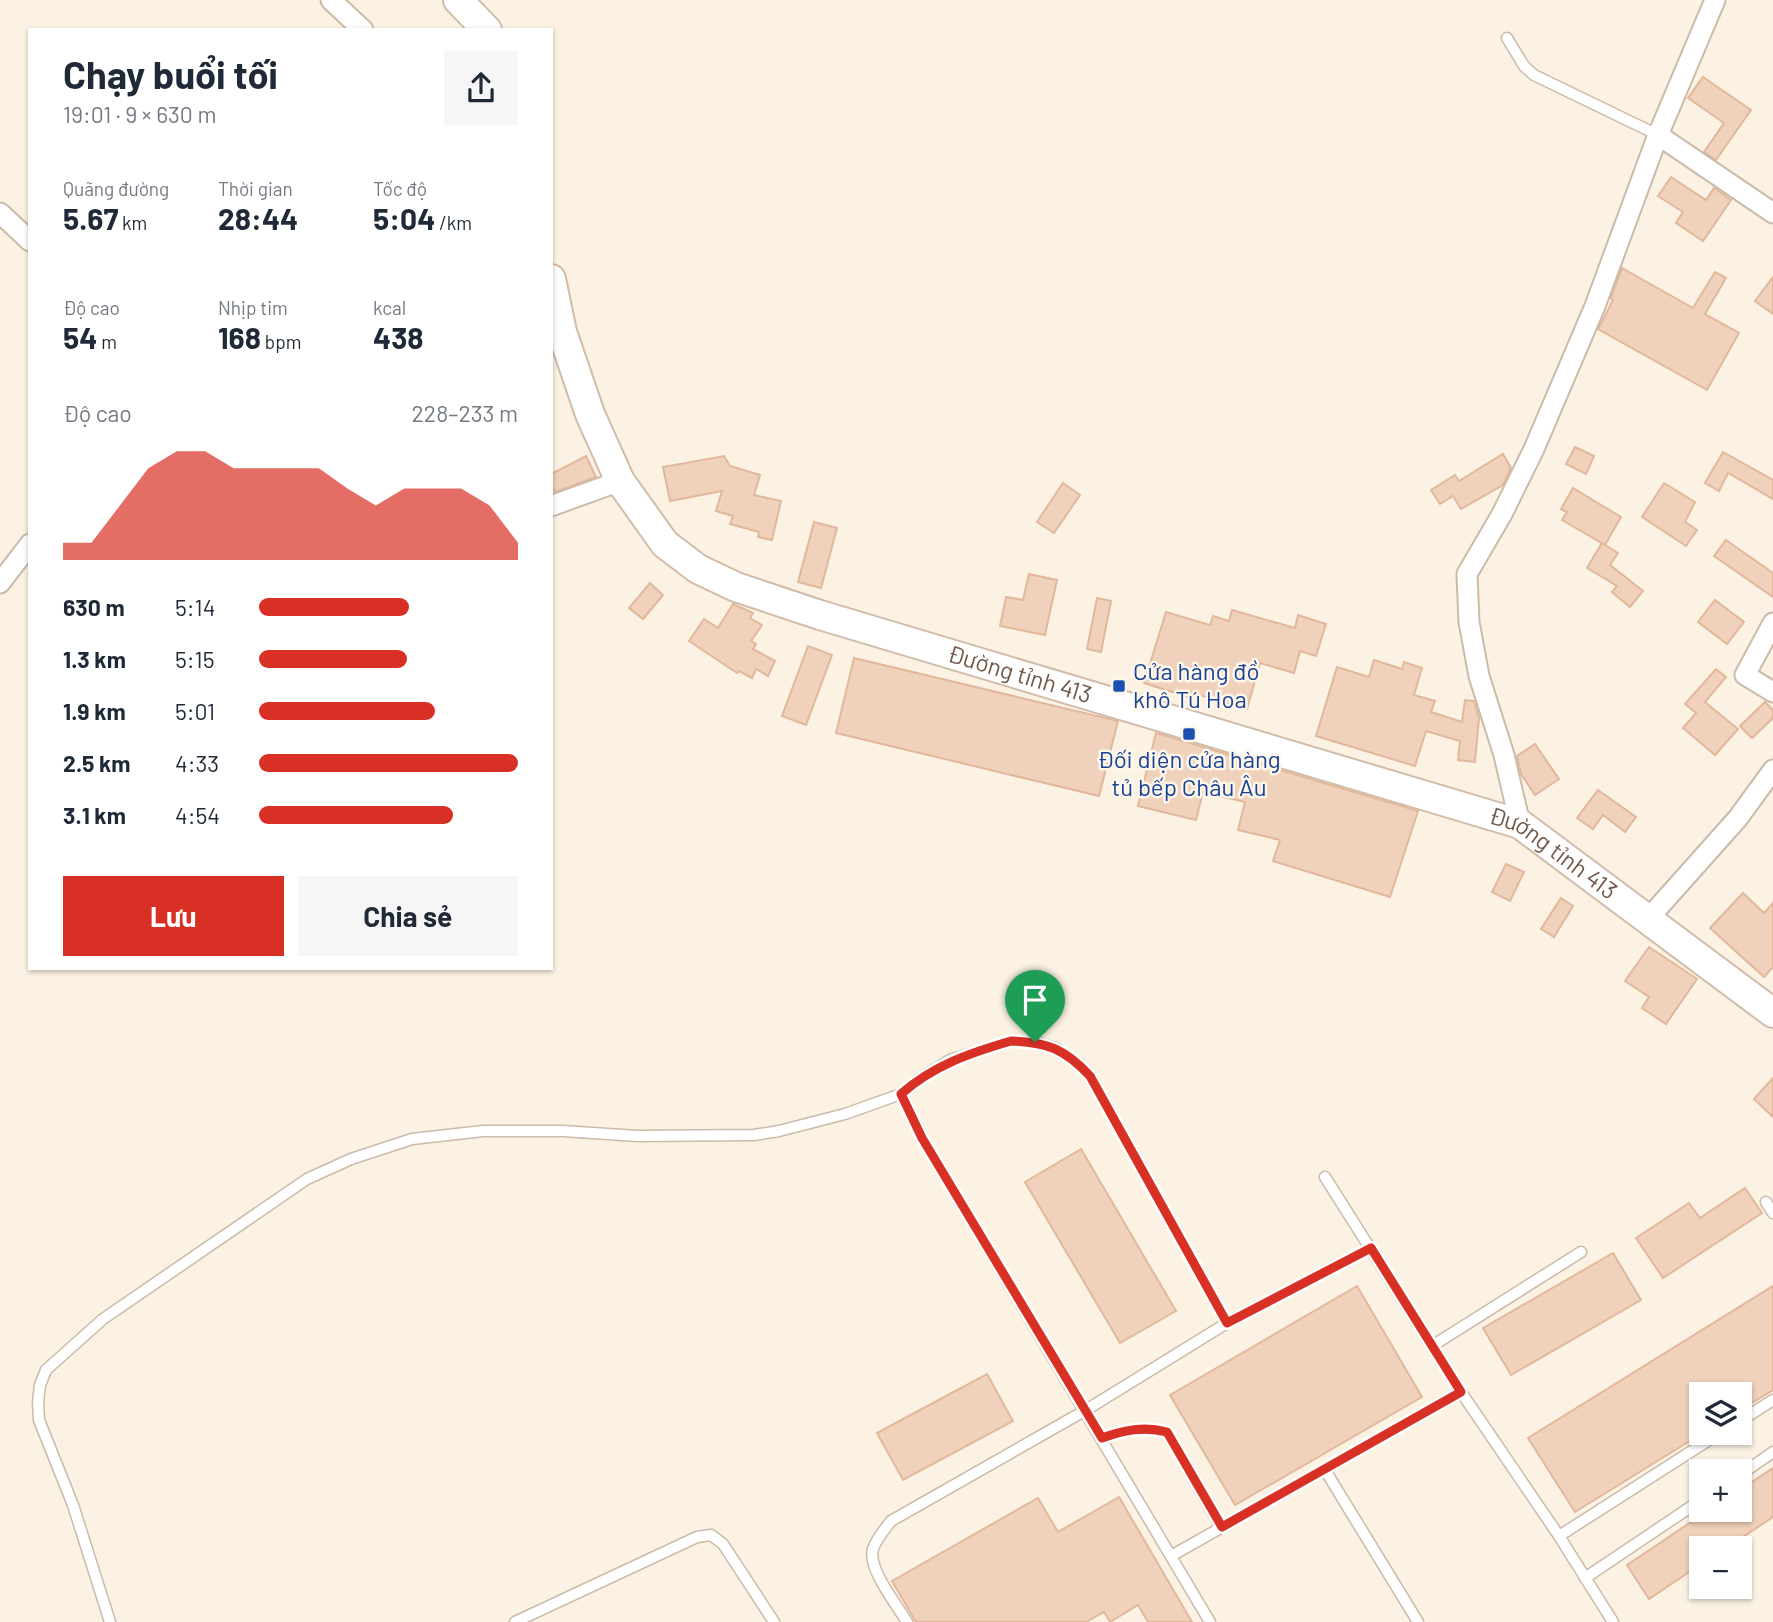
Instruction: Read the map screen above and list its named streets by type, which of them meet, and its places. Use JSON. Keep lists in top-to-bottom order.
{
  "streets": {
    "main road": ["Đường tỉnh 413"]
  },
  "places": {
    "transit": ["Cửa hàng đồ khô Tú Hoa", "Đối diện cửa hàng tủ bếp Châu Âu"]
  },
  "page": {
    "heading": ["Chạy buổi tối", "19:01 · 9 × 630 m"],
    "stats": [
      ["Quãng đường", "5.67 km"],
      ["Thời gian", "28:44"],
      ["Tốc độ", "5:04 /km"],
      ["Độ cao", "54 m"],
      ["Nhịp tim", "168 bpm"],
      ["kcal", "438"]
    ],
    "chart": ["Độ cao", "228–233 m"],
    "list": [
      {
        "name": "630 m",
        "note": "5:14"
      },
      {
        "name": "1.3 km",
        "note": "5:15"
      },
      {
        "name": "1.9 km",
        "note": "5:01"
      },
      {
        "name": "2.5 km",
        "note": "4:33"
      },
      {
        "name": "3.1 km",
        "note": "4:54"
      }
    ],
    "buttons": ["Lưu", "Chia sẻ"],
    "map_buttons": ["+", "−"]
  }
}
